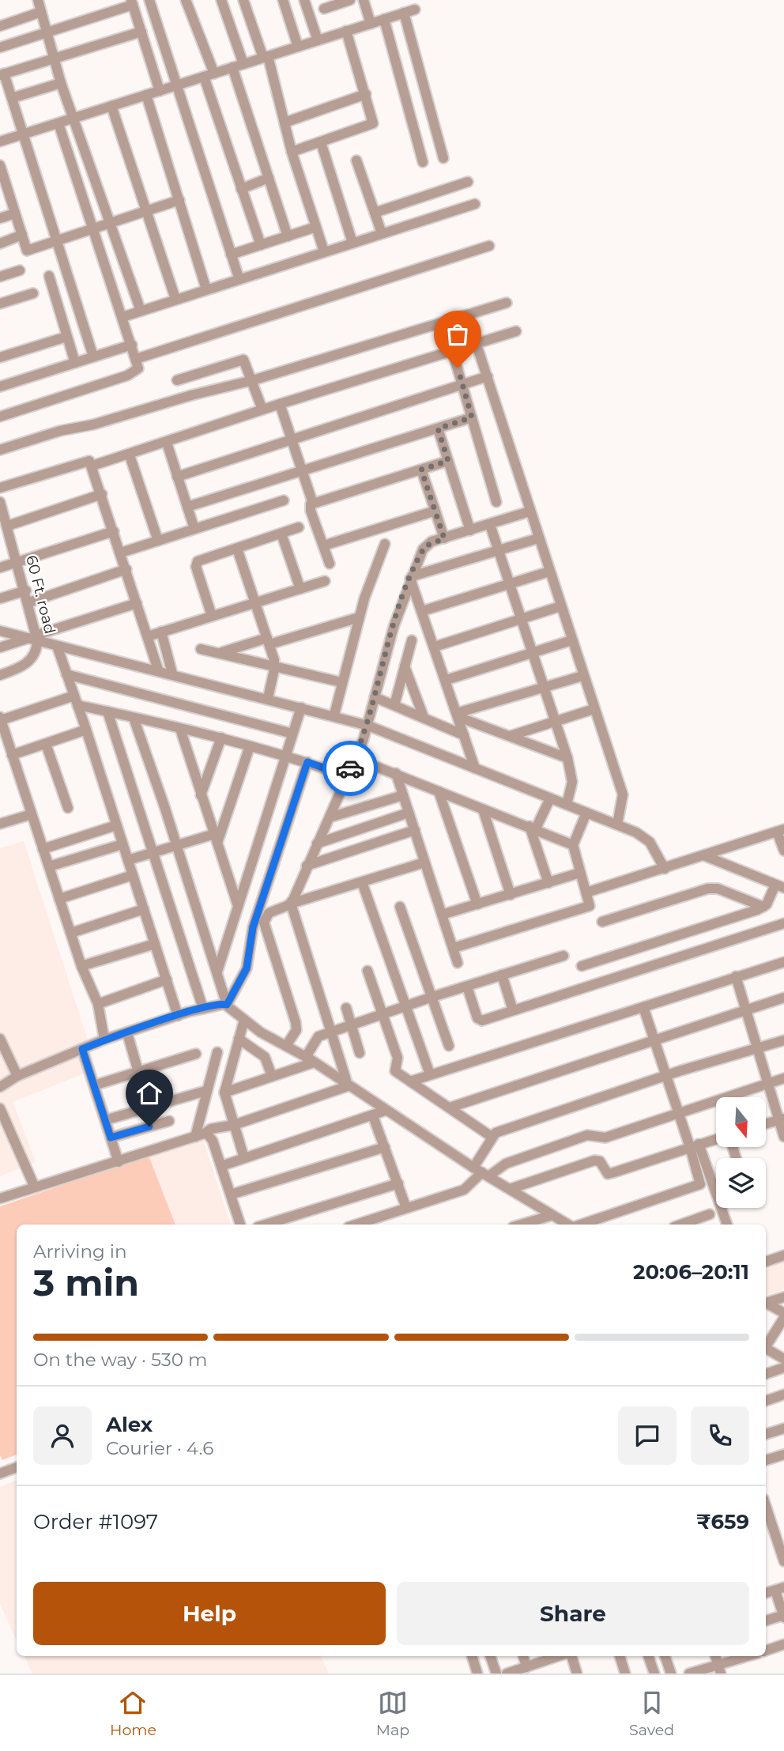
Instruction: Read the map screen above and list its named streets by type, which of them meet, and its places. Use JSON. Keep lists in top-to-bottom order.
{
  "streets": {
    "street": ["60 Ft. road"]
  },
  "north": "bottom",
  "page": {
    "heading": ["3 min", "Arriving in", "20:06–20:11"],
    "panel": [
      "Alex",
      "Courier · 4.6",
      "Order #1097",
      "₹659"
    ],
    "bar": "On the way · 530 m",
    "buttons": ["Help", "Share"],
    "tabs": ["Home", "Map", "Saved"]
  }
}
